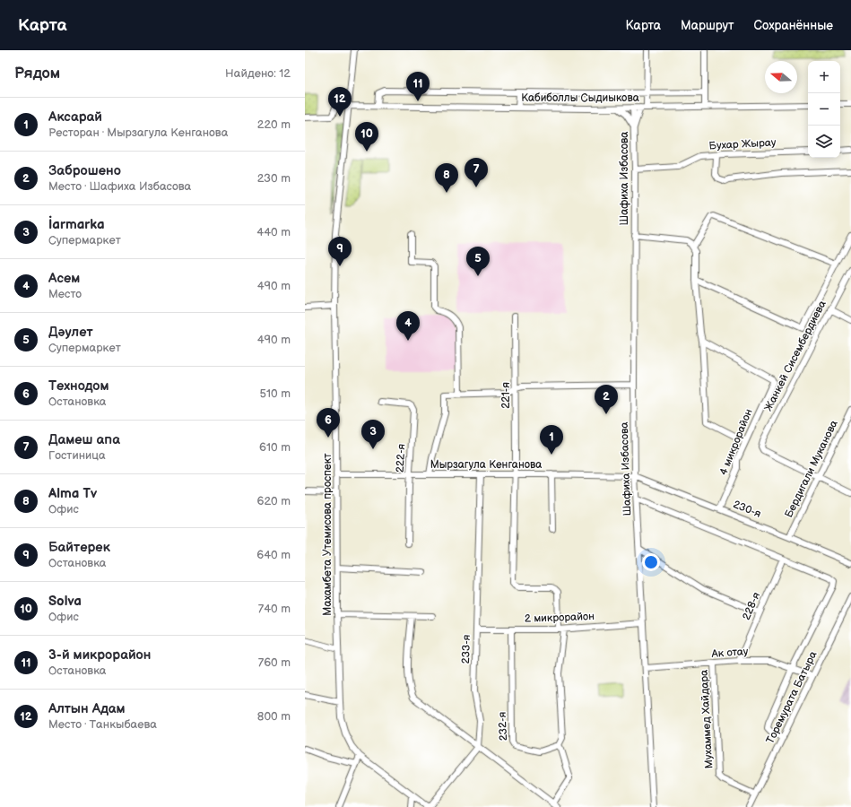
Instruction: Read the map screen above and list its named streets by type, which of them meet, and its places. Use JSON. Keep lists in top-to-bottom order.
{
  "streets": {
    "street": [
      "Кабиболлы Сыдиыкова",
      "Бухар Жырау",
      "Шафиха Избасова",
      "Жанкей Сисембердиева",
      "221-я",
      "4 микрорайон",
      "222-я",
      "Мырзагула Кенганова",
      "Бердигали Муканова",
      "230-я",
      "Махамбета Утемисова проспект",
      "228-я",
      "2 микрорайон",
      "233-я",
      "Ак отау",
      "Торемурата Батыра",
      "Мухаммед Хайдара",
      "232-я"
    ]
  },
  "crossings": [
    ["Кабиболлы Сыдиыкова", "Шафиха Избасова"],
    ["Кабиболлы Сыдиыкова", "Махамбета Утемисова проспект"],
    ["Бухар Жырау", "Шафиха Избасова"],
    ["Шафиха Избасова", "Мырзагула Кенганова"],
    ["Шафиха Избасова", "230-я"],
    ["Шафиха Избасова", "2 микрорайон"],
    ["Шафиха Избасова", "Ак отау"],
    ["Жанкей Сисембердиева", "Бердигали Муканова"],
    ["221-я", "Мырзагула Кенганова"],
    ["4 микрорайон", "230-я"],
    ["222-я", "Мырзагула Кенганова"],
    ["Мырзагула Кенганова", "230-я"],
    ["Мырзагула Кенганова", "Махамбета Утемисова проспект"],
    ["Мырзагула Кенганова", "233-я"],
    ["Бердигали Муканова", "230-я"],
    ["228-я", "Ак отау"],
    ["2 микрорайон", "233-я"],
    ["2 микрорайон", "232-я"],
    ["Ак отау", "Торемурата Батыра"],
    ["Ак отау", "Мухаммед Хайдара"],
    ["Торемурата Батыра", "Мухаммед Хайдара"]
  ],
  "north": "left",
  "page": {
    "header": "Карта",
    "nav": ["Карта", "Маршрут", "Сохранённые"],
    "heading": ["Рядом", "Найдено: 12"],
    "map_buttons": ["+", "−"],
    "pins": [
      "11",
      "12",
      "10",
      "7",
      "8",
      "9",
      "5",
      "4",
      "2",
      "6",
      "3",
      "1"
    ],
    "list": [
      {
        "mark": "1",
        "name": "Аксарай",
        "note": "Ресторан · Мырзагула Кенганова",
        "value": "220 m"
      },
      {
        "mark": "2",
        "name": "Заброшено",
        "note": "Место · Шафиха Избасова",
        "value": "230 m"
      },
      {
        "mark": "3",
        "name": "İarmarka",
        "note": "Супермаркет",
        "value": "440 m"
      },
      {
        "mark": "4",
        "name": "Асем",
        "note": "Место",
        "value": "490 m"
      },
      {
        "mark": "5",
        "name": "Дәулет",
        "note": "Супермаркет",
        "value": "490 m"
      },
      {
        "mark": "6",
        "name": "Технодом",
        "note": "Остановка",
        "value": "510 m"
      },
      {
        "mark": "7",
        "name": "Дамеш апа",
        "note": "Гостиница",
        "value": "610 m"
      },
      {
        "mark": "8",
        "name": "Alma Tv",
        "note": "Офис",
        "value": "620 m"
      },
      {
        "mark": "9",
        "name": "Байтерек",
        "note": "Остановка",
        "value": "640 m"
      },
      {
        "mark": "10",
        "name": "Solva",
        "note": "Офис",
        "value": "740 m"
      },
      {
        "mark": "11",
        "name": "3-й микрорайон",
        "note": "Остановка",
        "value": "760 m"
      },
      {
        "mark": "12",
        "name": "Алтын Адам",
        "note": "Место · Танкыбаева",
        "value": "800 m"
      }
    ]
  }
}
